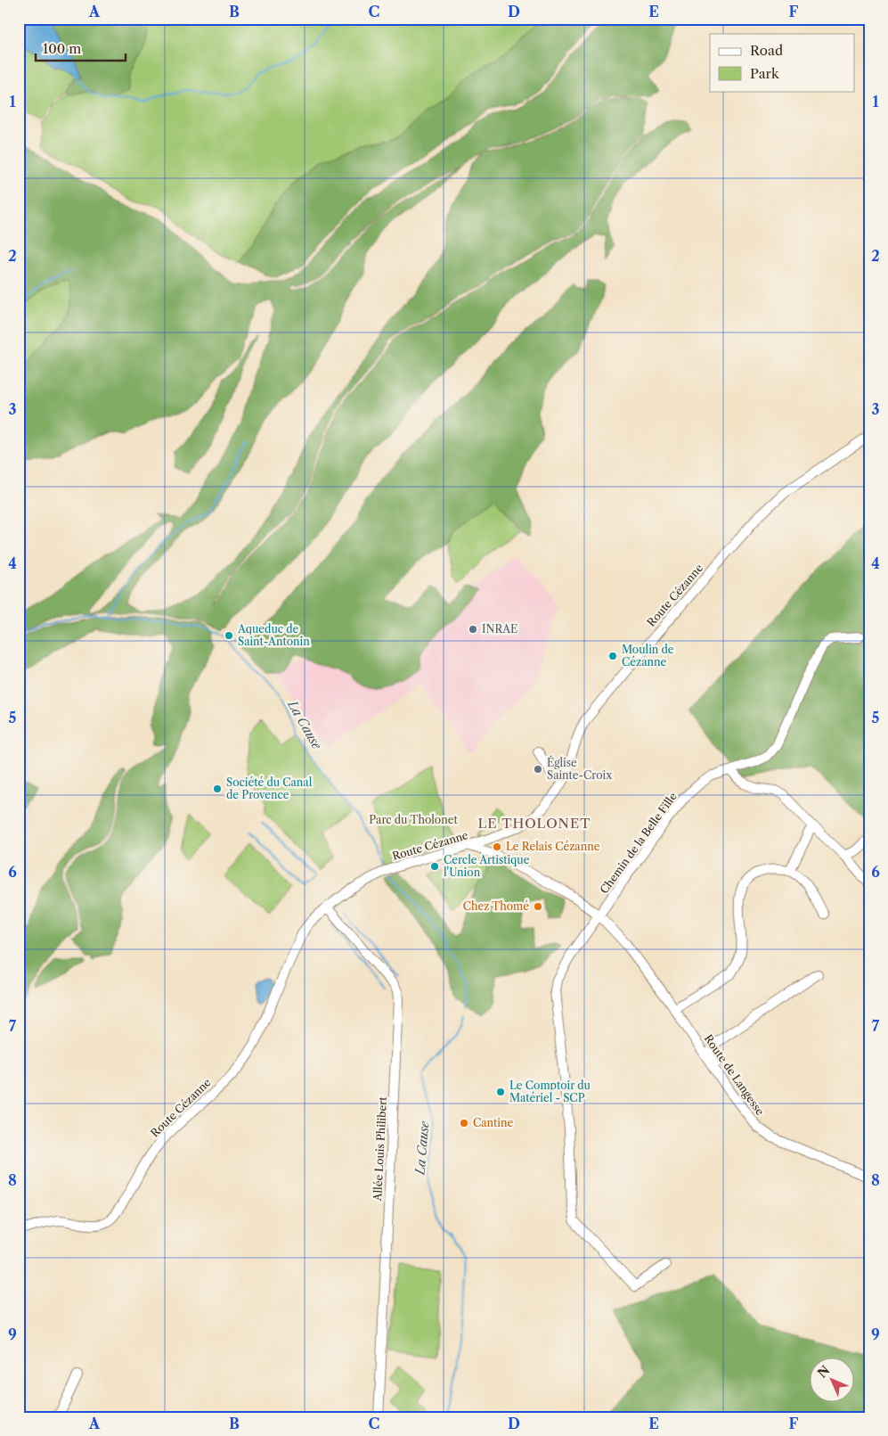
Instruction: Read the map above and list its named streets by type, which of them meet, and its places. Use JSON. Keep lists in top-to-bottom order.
{
  "streets": {
    "street": [
      "Route Cézanne",
      "Chemin de la Belle Fille",
      "Route de Langesse",
      "Allée Louis Philibert"
    ]
  },
  "crossings": [
    ["Route Cézanne", "Route de Langesse"],
    ["Route Cézanne", "Allée Louis Philibert"],
    ["Chemin de la Belle Fille", "Route de Langesse"]
  ],
  "districts": ["LE THOLONET"],
  "water": ["La Cause"],
  "parks": ["Parc du Tholonet"],
  "places": [
    "INRAE",
    "Aqueduc de Saint-Antonin",
    "Moulin de Cézanne",
    "Église Sainte-Croix",
    "Société du Canal de Provence",
    "Le Relais Cézanne",
    "Cercle Artistique l'Union",
    "Chez Thomé",
    "Le Comptoir du Matériel - SCP",
    "Cantine"
  ],
  "legend": ["Road", "Park"],
  "scale_bar": "100 m",
  "north": "top left",
  "grid": {
    "columns": [
      "A",
      "B",
      "C",
      "D",
      "E",
      "F"
    ],
    "rows": [
      "1",
      "2",
      "3",
      "4",
      "5",
      "6",
      "7",
      "8",
      "9"
    ]
  }
}
